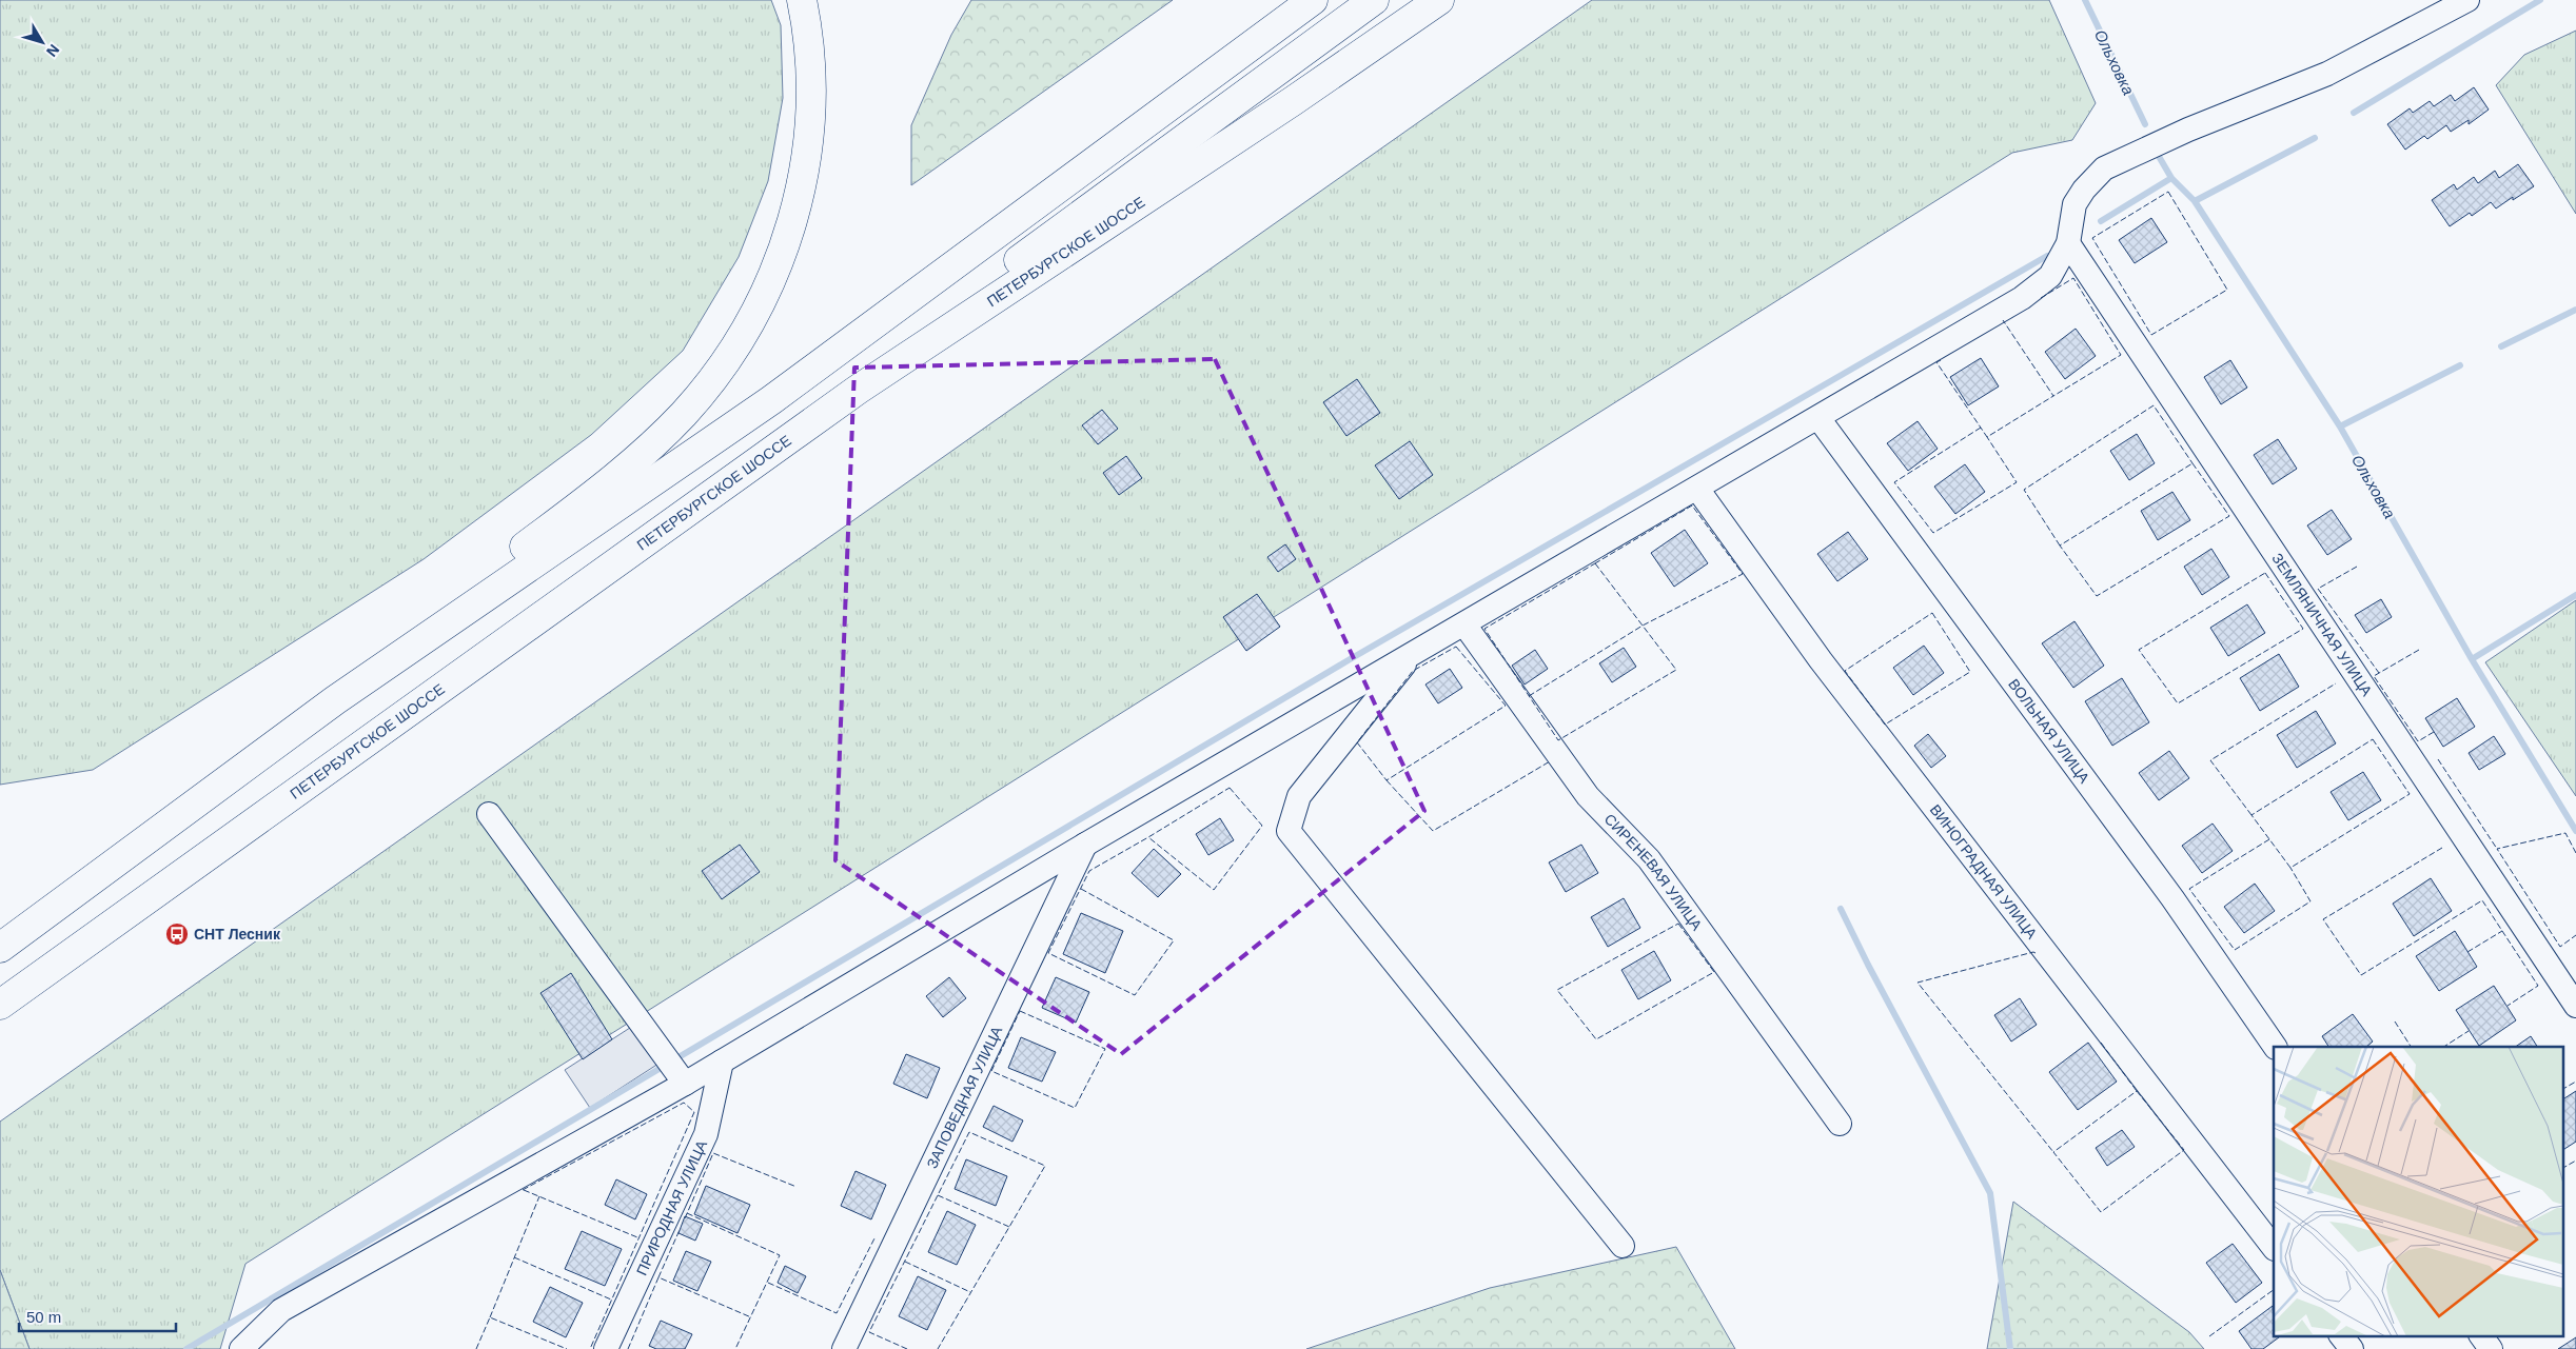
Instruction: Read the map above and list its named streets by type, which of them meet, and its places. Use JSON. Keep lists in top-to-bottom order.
{
  "streets": {
    "main road": ["ПЕТЕРБУРГСКОЕ ШОССЕ"],
    "street": [
      "ЗЕМЛЯНИЧНАЯ УЛИЦА",
      "ВОЛЬНАЯ УЛИЦА",
      "ВИНОГРАДНАЯ УЛИЦА",
      "СИРЕНЕВАЯ УЛИЦА",
      "ЗАПОВЕДНАЯ УЛИЦА",
      "ПРИРОДНАЯ УЛИЦА"
    ]
  },
  "water": ["Ольховка"],
  "places": {
    "bus stop": ["СНТ Лесник"]
  },
  "scale_bar": "50 m",
  "north": "bottom right"
}
